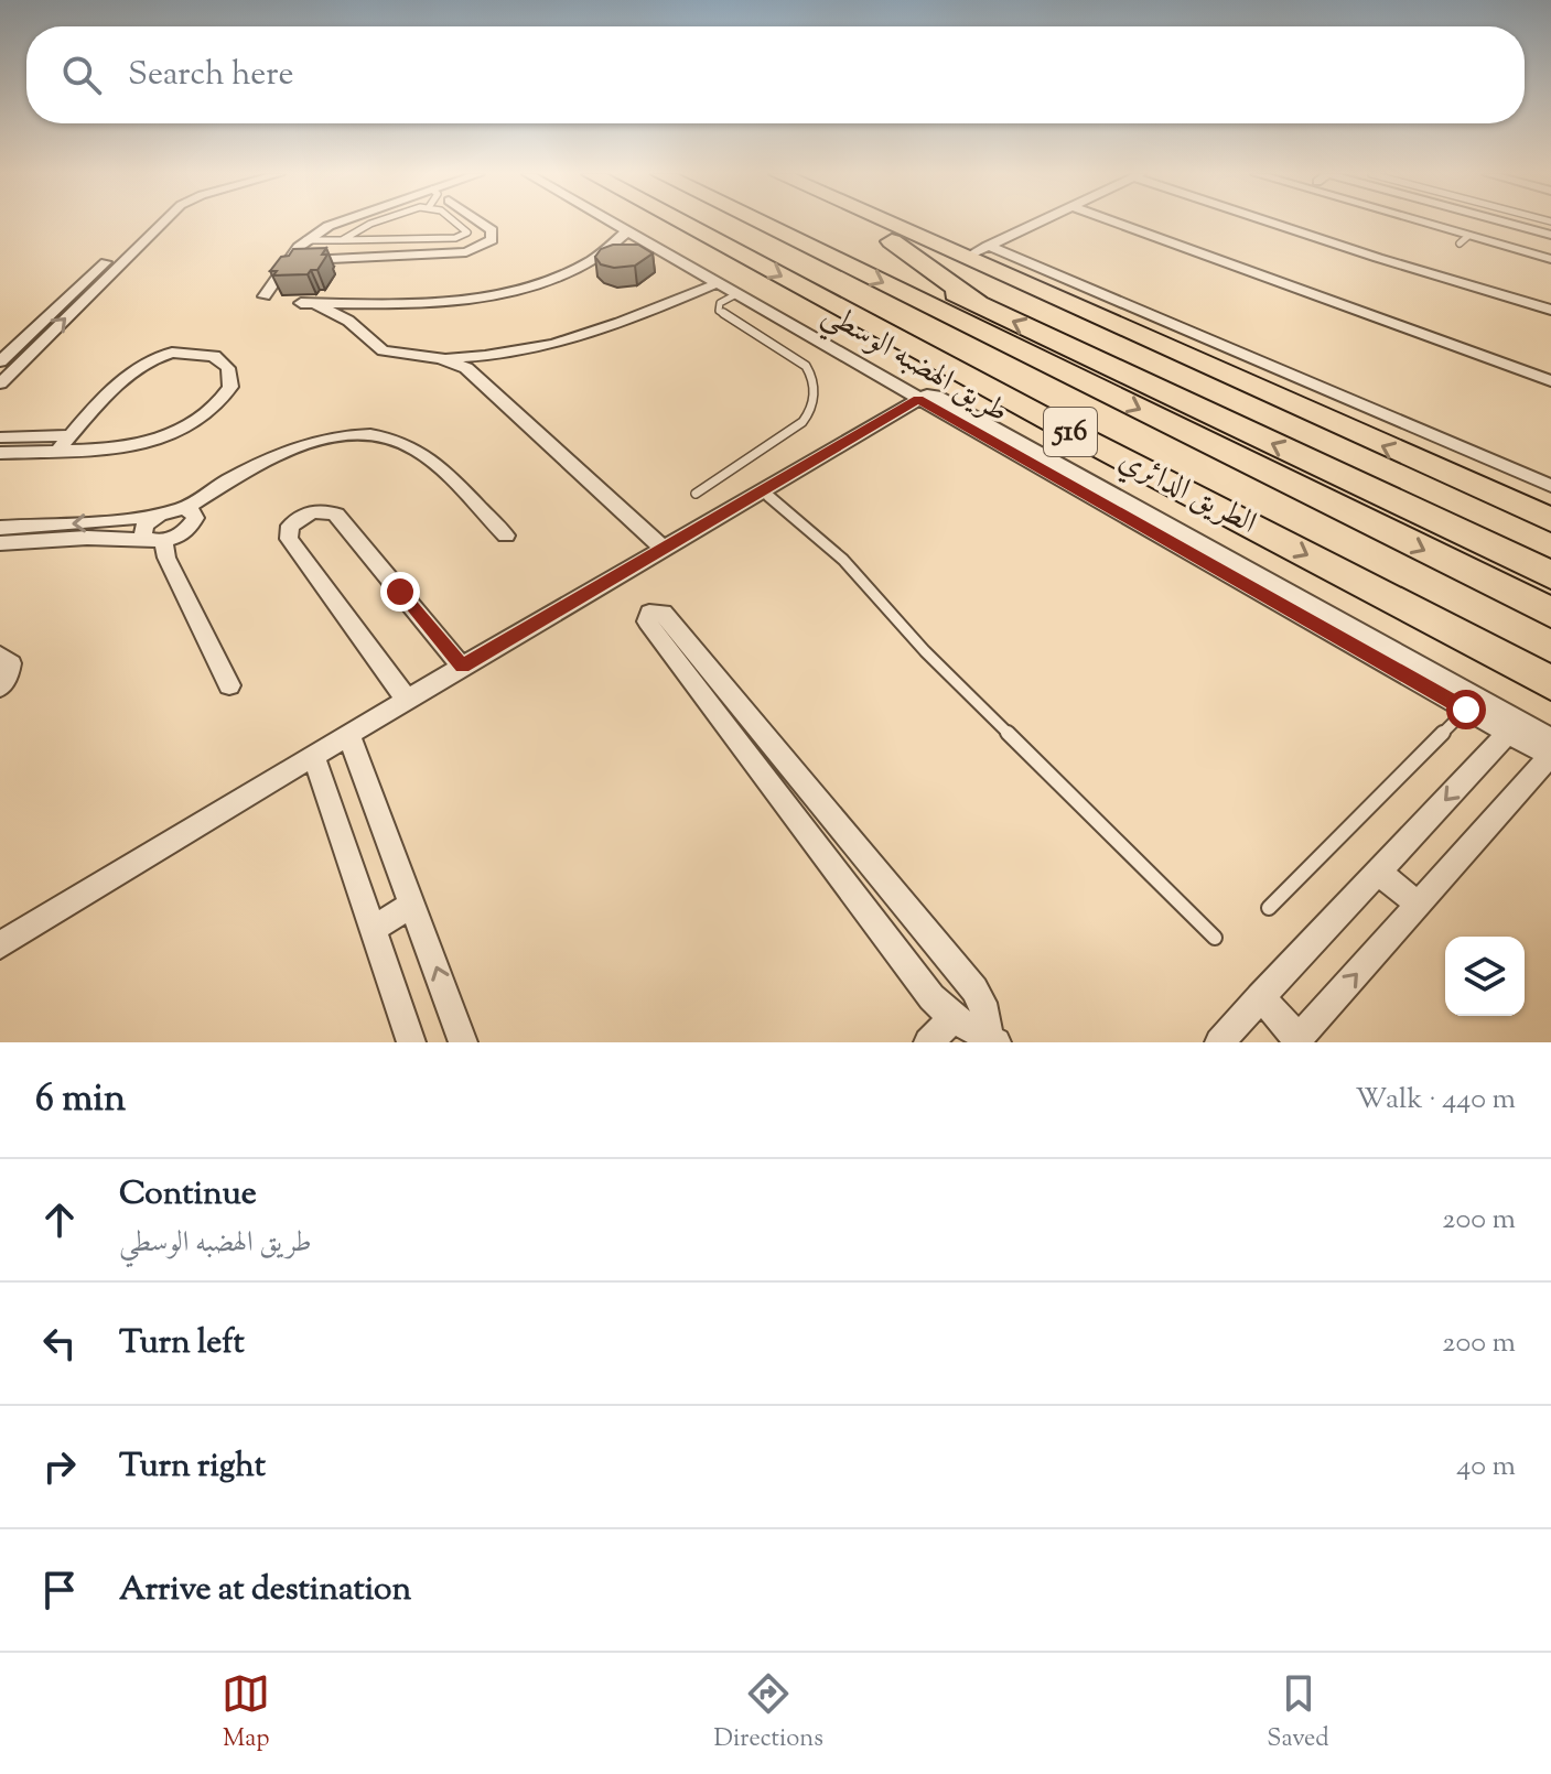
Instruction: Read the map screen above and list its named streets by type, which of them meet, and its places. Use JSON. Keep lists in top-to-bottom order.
{
  "streets": {
    "highway": ["516", "الطريق الدائري"],
    "street": ["طريق الهضبه الوسطي"]
  },
  "page": {
    "search": "Search here",
    "heading": ["6 min", "Walk · 440 m"],
    "list": [
      ["Continue", "طريق الهضبه الوسطي", "200 m"],
      ["Turn left", "200 m"],
      ["Turn right", "40 m"],
      "Arrive at destination"
    ],
    "nav": ["Map", "Directions", "Saved"]
  }
}
